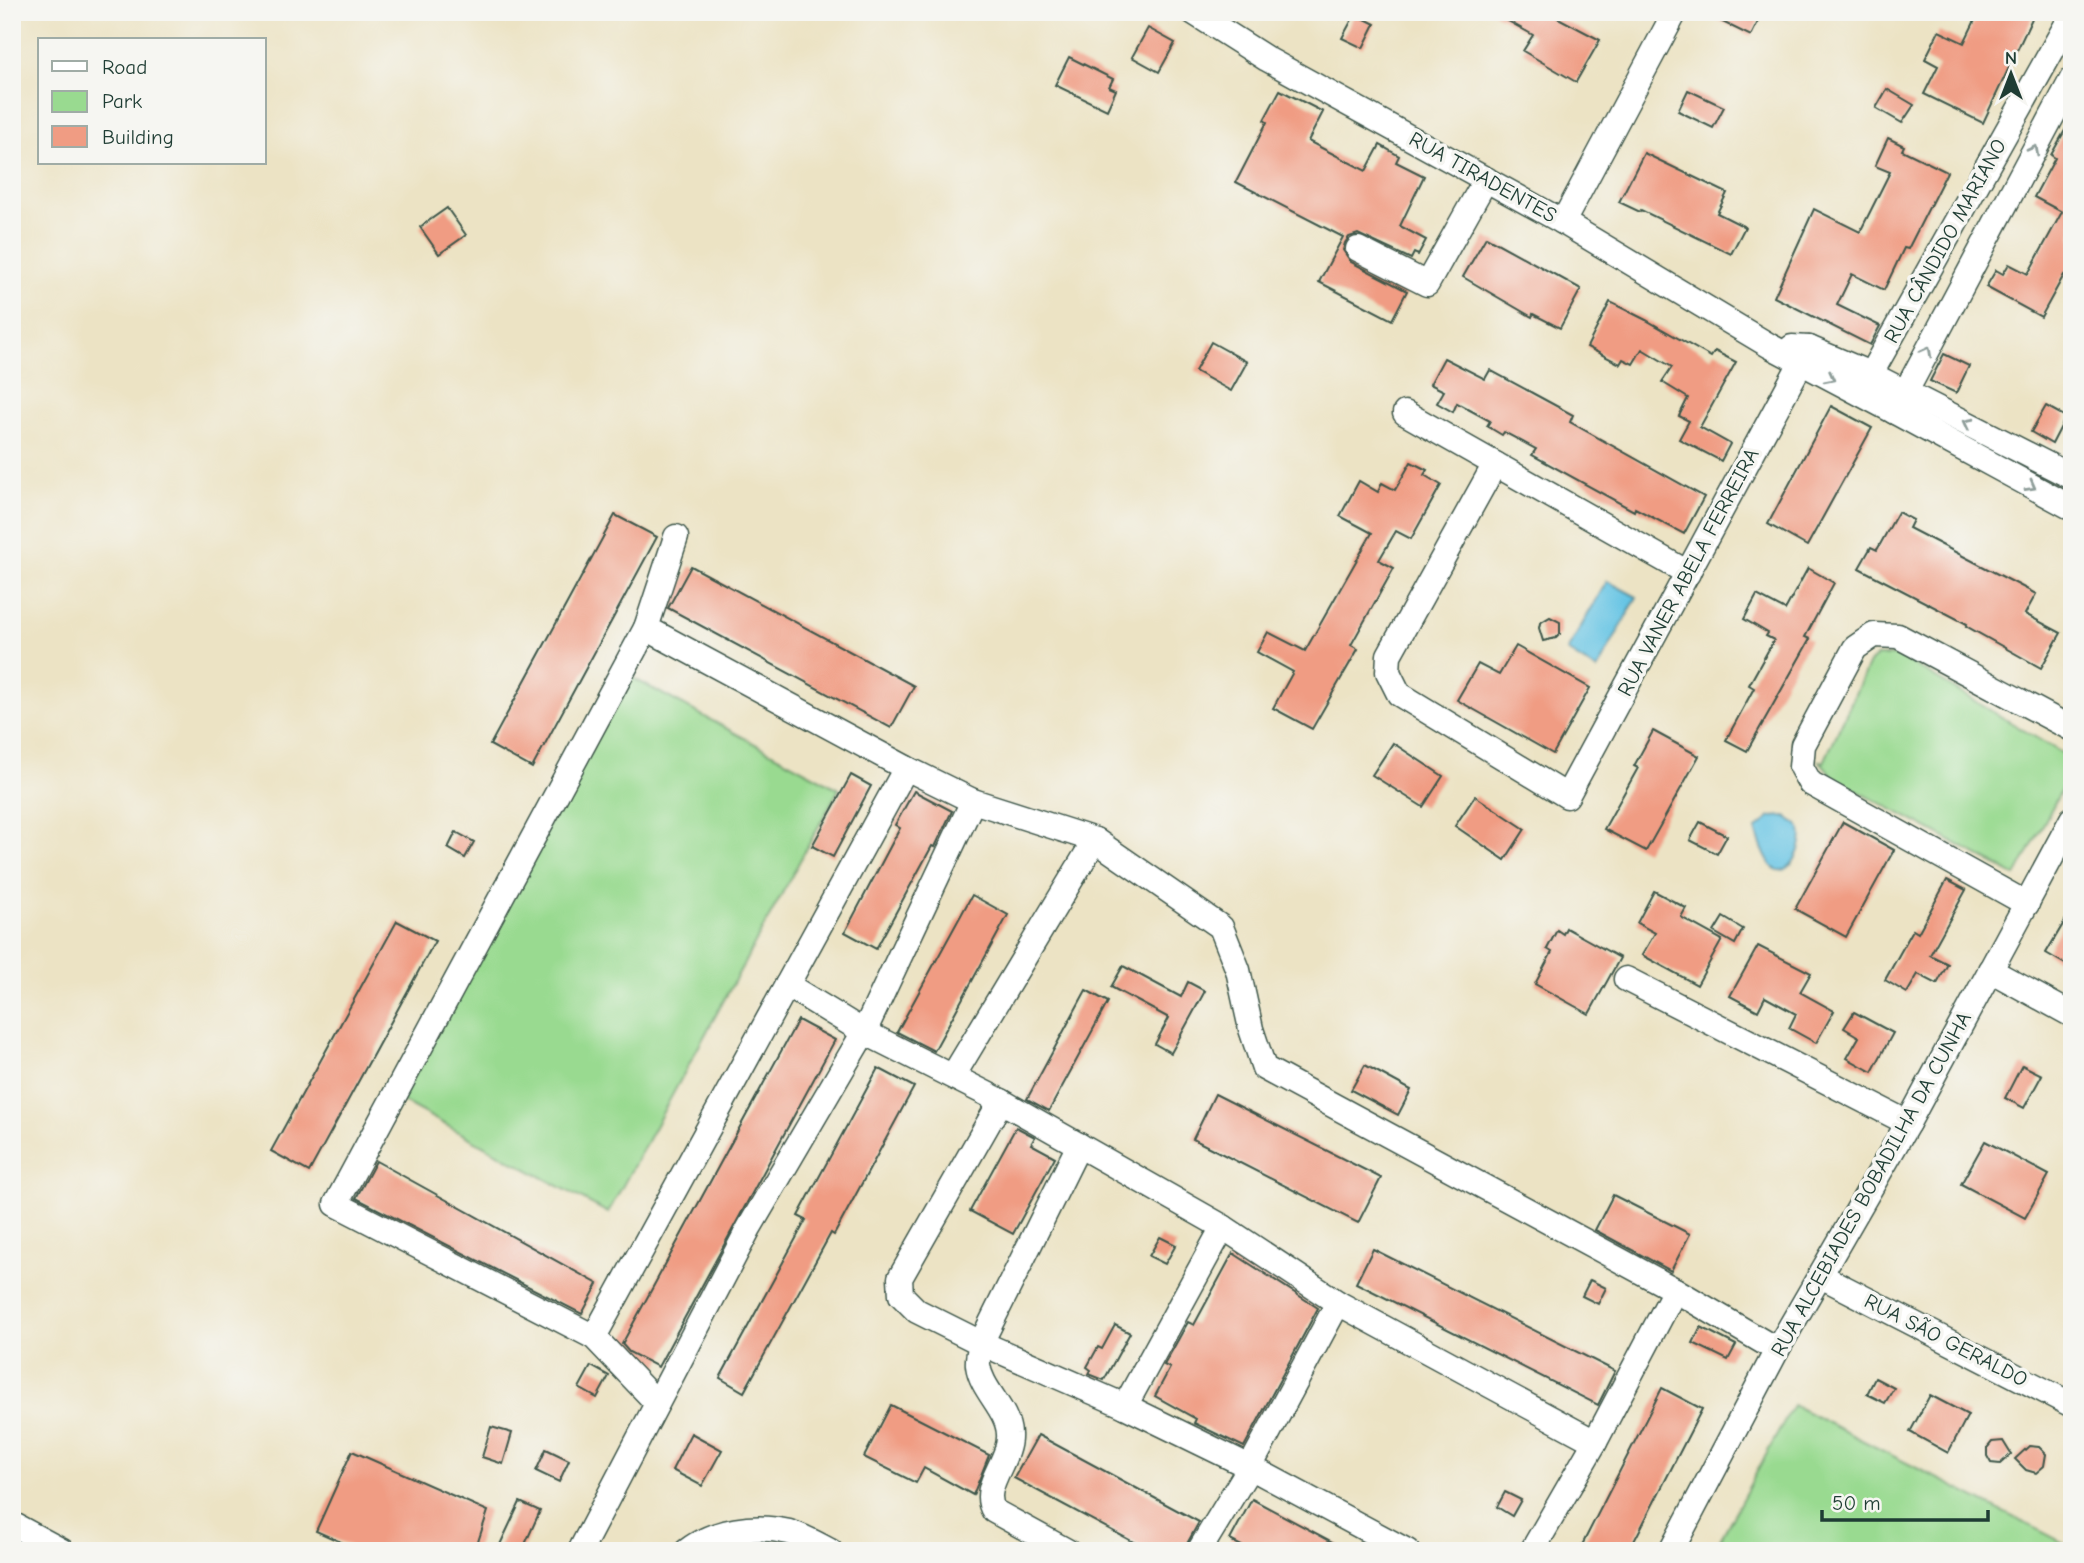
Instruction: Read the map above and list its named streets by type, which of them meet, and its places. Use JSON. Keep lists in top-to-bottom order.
{
  "streets": {
    "street": [
      "RUA TIRADENTES",
      "RUA CÂNDIDO MARIANO",
      "RUA VANER ABELA FERREIRA",
      "RUA ALCEBIADES BOBADILHA DA CUNHA",
      "RUA SÃO GERALDO"
    ]
  },
  "crossings": [
    ["RUA TIRADENTES", "RUA CÂNDIDO MARIANO"],
    ["RUA TIRADENTES", "RUA VANER ABELA FERREIRA"],
    ["RUA ALCEBIADES BOBADILHA DA CUNHA", "RUA SÃO GERALDO"]
  ],
  "legend": ["Road", "Park", "Building"],
  "scale_bar": "50 m",
  "north": "top"
}
